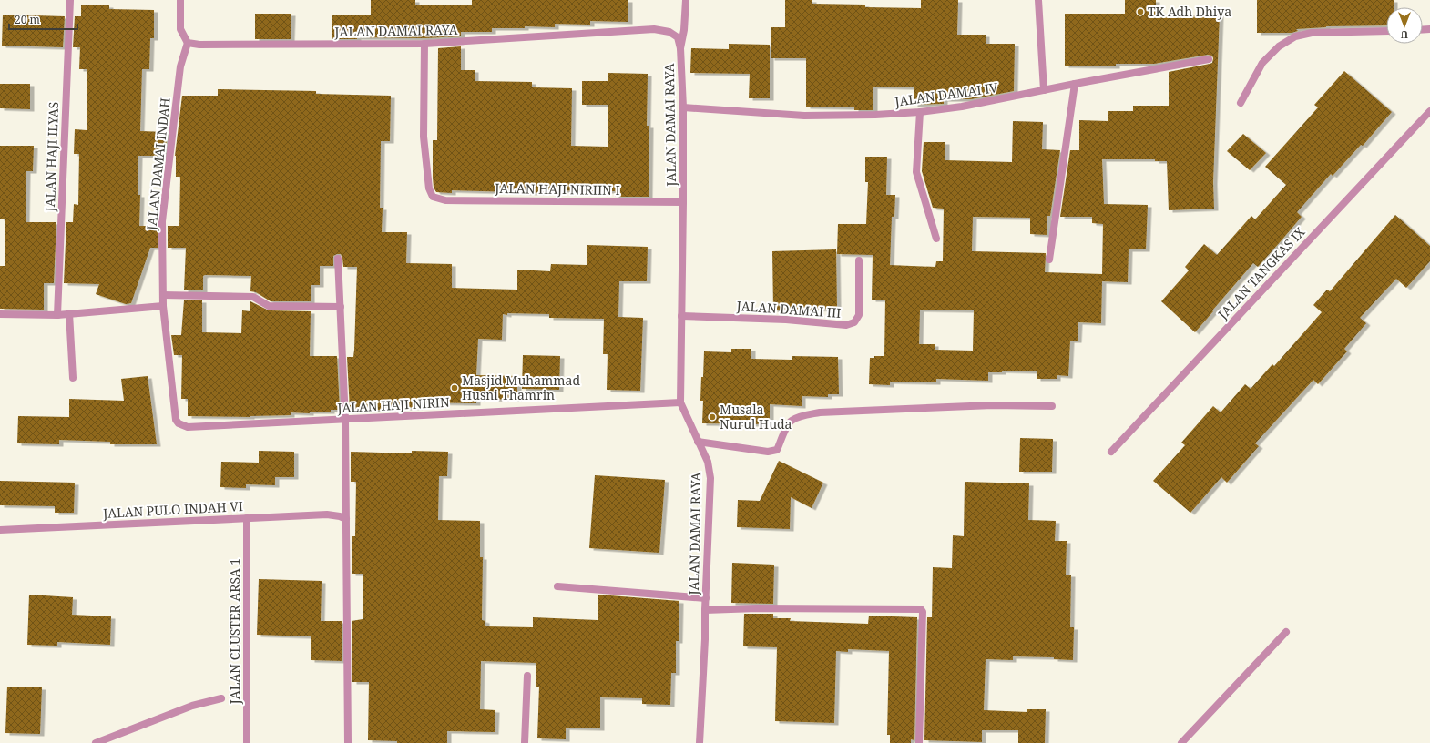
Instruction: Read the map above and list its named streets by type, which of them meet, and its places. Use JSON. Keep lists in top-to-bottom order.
{
  "streets": {
    "street": [
      "JALAN DAMAI RAYA",
      "JALAN DAMAI IV",
      "JALAN HAJI ILYAS",
      "JALAN DAMAI INDAH",
      "JALAN HAJI NIRIIN I",
      "JALAN TANGKAS IX",
      "JALAN DAMAI III",
      "JALAN HAJI NIRIN",
      "JALAN PULO INDAH VI",
      "JALAN CLUSTER ARSA 1"
    ]
  },
  "crossings": [
    ["JALAN DAMAI RAYA", "JALAN DAMAI IV"],
    ["JALAN DAMAI RAYA", "JALAN DAMAI INDAH"],
    ["JALAN DAMAI RAYA", "JALAN HAJI NIRIIN I"],
    ["JALAN DAMAI RAYA", "JALAN DAMAI III"],
    ["JALAN DAMAI RAYA", "JALAN HAJI NIRIN"],
    ["JALAN DAMAI INDAH", "JALAN HAJI NIRIN"],
    ["JALAN PULO INDAH VI", "JALAN CLUSTER ARSA 1"]
  ],
  "places": ["TK Adh Dhiya", "Masjid Muhammad Husni Thamrin", "Musala Nurul Huda"],
  "scale_bar": "20 m",
  "north": "bottom"
}
